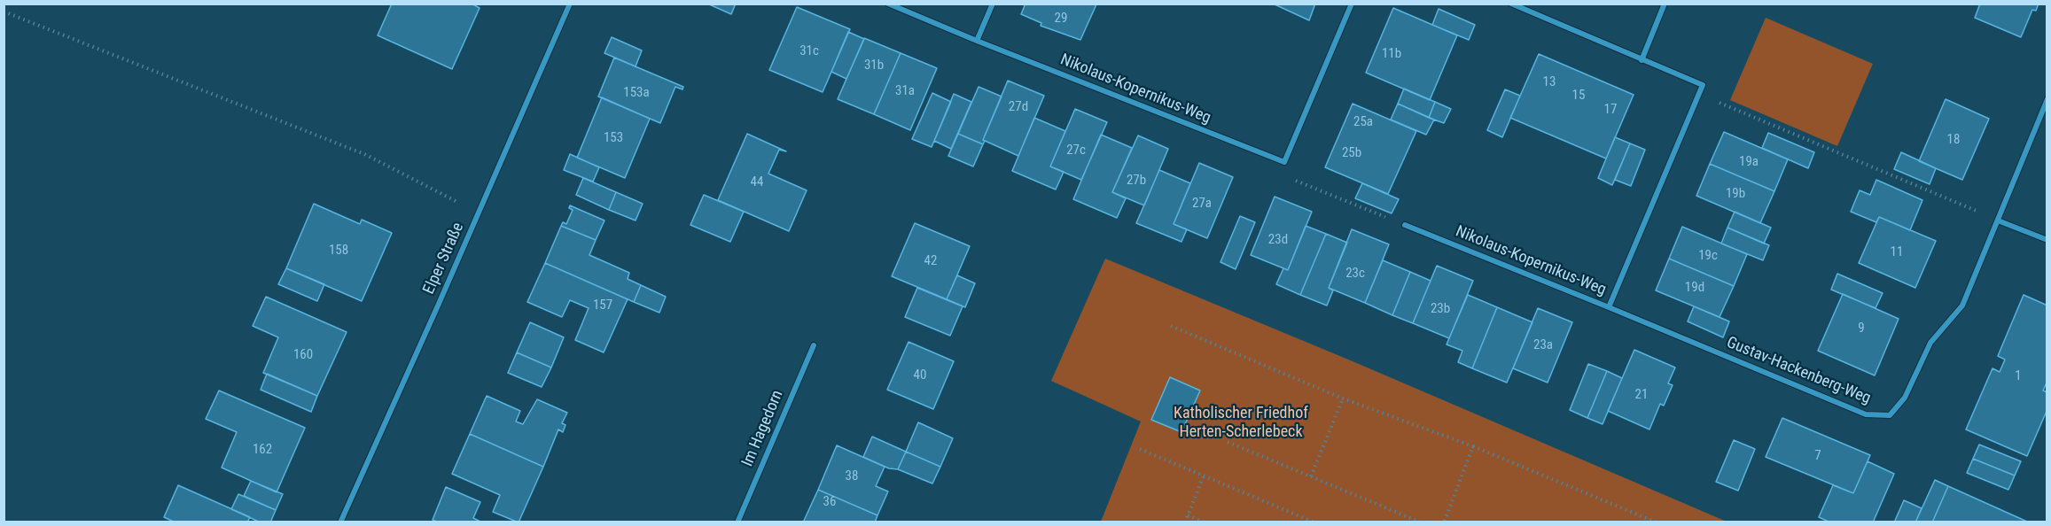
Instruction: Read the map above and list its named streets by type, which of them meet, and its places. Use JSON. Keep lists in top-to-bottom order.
{
  "streets": {
    "street": [
      "Nikolaus-Kopernikus-Weg",
      "Elper Straße",
      "Gustav-Hackenberg-Weg",
      "Im Hagedorn"
    ]
  },
  "crossings": [
    ["Nikolaus-Kopernikus-Weg", "Gustav-Hackenberg-Weg"]
  ],
  "parks": ["Katholischer Friedhof Herten-Scherlebeck"],
  "house_numbers": [
    "29",
    "31c",
    "11b",
    "31b",
    "13",
    "31a",
    "153a",
    "15",
    "27d",
    "17",
    "25a",
    "153",
    "18",
    "27c",
    "25b",
    "19a",
    "27b",
    "44",
    "19b",
    "27a",
    "23d",
    "158",
    "11",
    "19c",
    "42",
    "23c",
    "19d",
    "157",
    "23b",
    "9",
    "23a",
    "160",
    "40",
    "1",
    "21",
    "162",
    "7",
    "38",
    "36"
  ]
}
